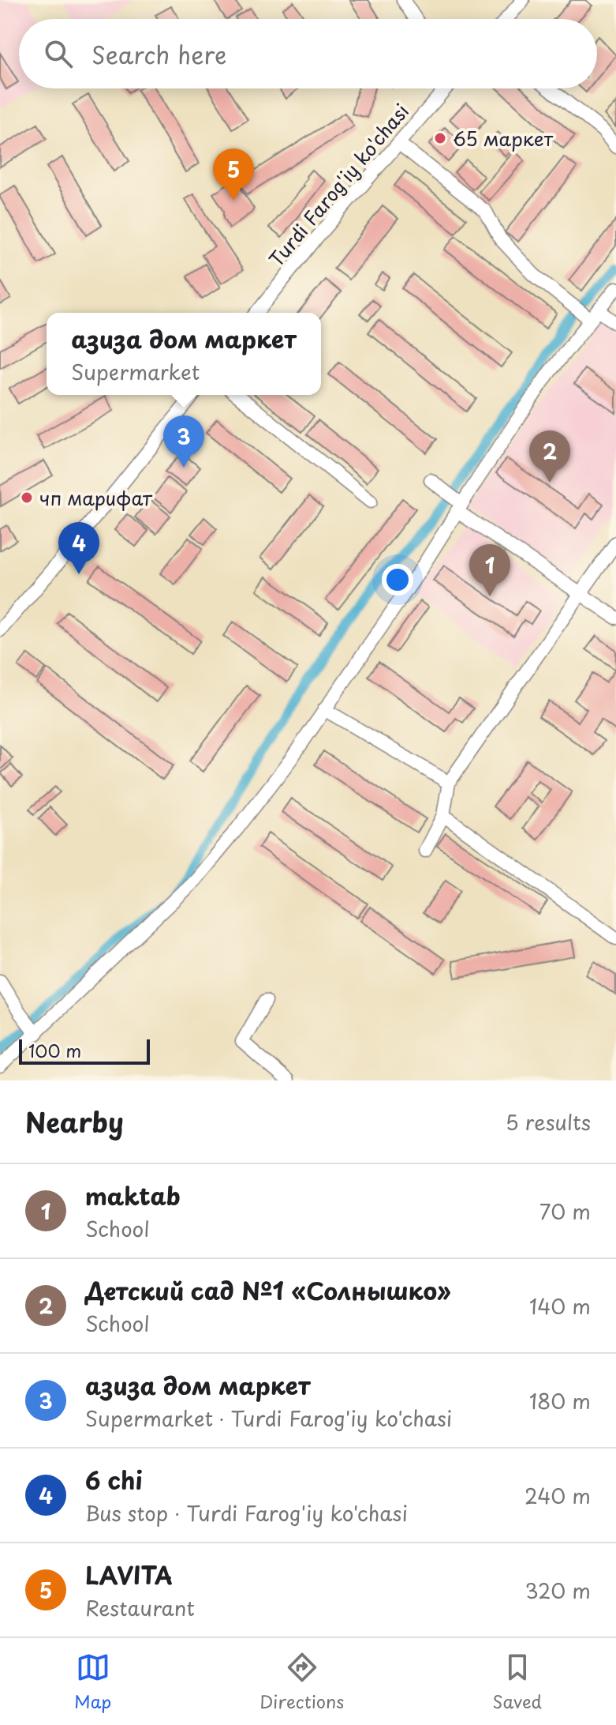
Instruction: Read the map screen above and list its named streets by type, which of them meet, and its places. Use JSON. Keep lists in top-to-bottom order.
{
  "streets": {
    "street": ["Turdi Farog'iy ko'chasi"]
  },
  "places": ["65 маркет", "чп марифат"],
  "scale_bar": "100 m",
  "page": {
    "search": "Search here",
    "pins": [
      "5",
      "3",
      "2",
      "4",
      "1"
    ],
    "popup": ["азиза дом маркет", "Supermarket"],
    "scale": "100 m",
    "heading": ["Nearby", "5 results"],
    "list": [
      {
        "mark": "1",
        "name": "maktab",
        "note": "School",
        "value": "70 m"
      },
      {
        "mark": "2",
        "name": "Детский сад №1 «Солнышко»",
        "note": "School",
        "value": "140 m"
      },
      {
        "mark": "3",
        "name": "азиза дом маркет",
        "note": "Supermarket · Turdi Farog'iy ko'chasi",
        "value": "180 m"
      },
      {
        "mark": "4",
        "name": "6 chi",
        "note": "Bus stop · Turdi Farog'iy ko'chasi",
        "value": "240 m"
      },
      {
        "mark": "5",
        "name": "LAVITA",
        "note": "Restaurant",
        "value": "320 m"
      }
    ],
    "nav": ["Map", "Directions", "Saved"]
  }
}
